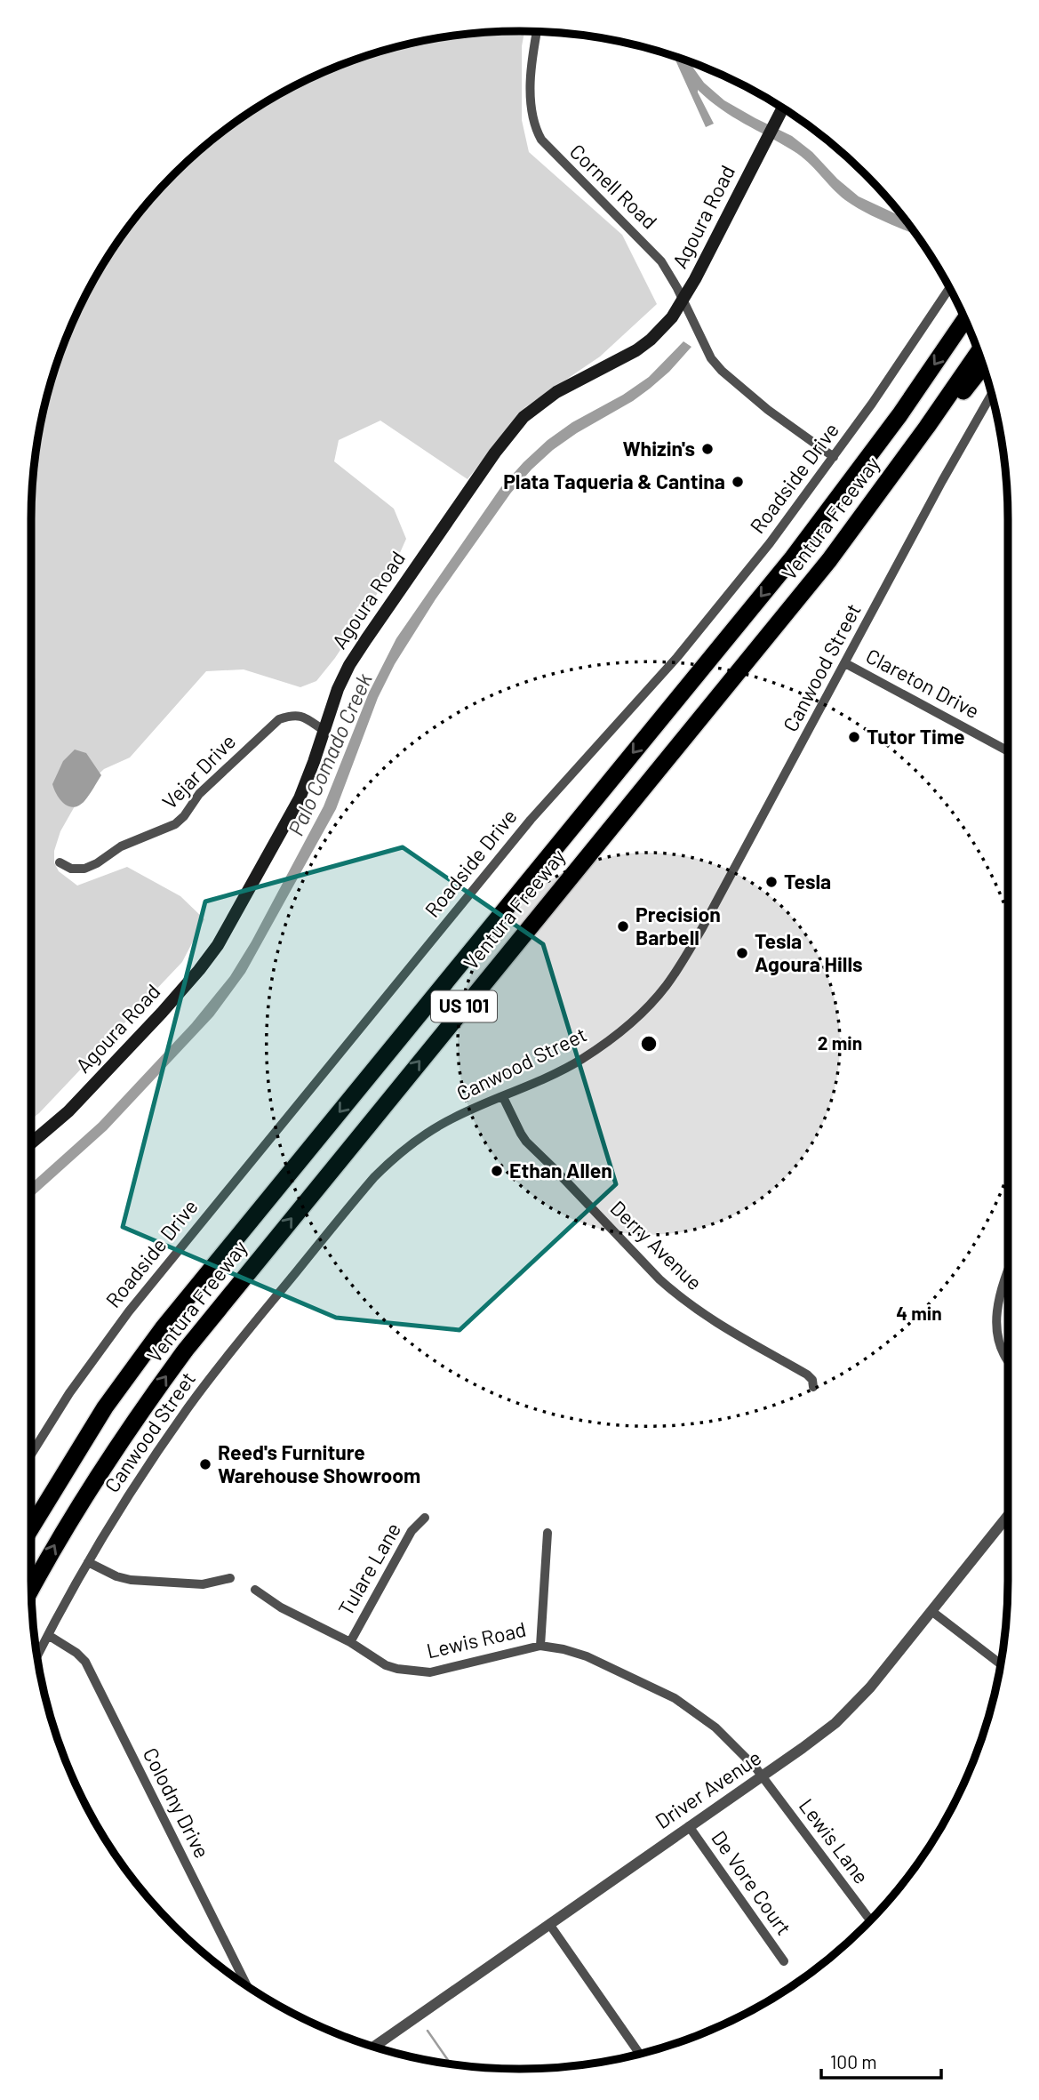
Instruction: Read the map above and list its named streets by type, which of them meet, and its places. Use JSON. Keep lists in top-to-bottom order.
{
  "streets": {
    "highway": ["Ventura Freeway", "US 101"],
    "main road": ["Agoura Road"],
    "street": [
      "Cornell Road",
      "Roadside Drive",
      "Canwood Street",
      "Clareton Drive",
      "Vejar Drive",
      "Derry Avenue",
      "Tulare Lane",
      "Lewis Road",
      "Driver Avenue",
      "Colodny Drive",
      "Lewis Lane",
      "De Vore Court"
    ]
  },
  "crossings": [
    ["Cornell Road", "Agoura Road"],
    ["Cornell Road", "Roadside Drive"],
    ["Agoura Road", "Vejar Drive"],
    ["Canwood Street", "Clareton Drive"],
    ["Canwood Street", "Derry Avenue"],
    ["Canwood Street", "Colodny Drive"],
    ["Tulare Lane", "Lewis Road"],
    ["Lewis Road", "Driver Avenue"],
    ["Lewis Road", "Lewis Lane"],
    ["Driver Avenue", "Lewis Lane"],
    ["Driver Avenue", "De Vore Court"]
  ],
  "water": ["Palo Comado Creek"],
  "places": [
    "Whizin's",
    "Plata Taqueria & Cantina",
    "Tutor Time",
    "Tesla",
    "Precision Barbell",
    "Tesla Agoura Hills",
    "Ethan Allen",
    "Reed's Furniture Warehouse Showroom"
  ],
  "scale_bar": "100 m",
  "rings": ["2 min", "4 min"]
}
